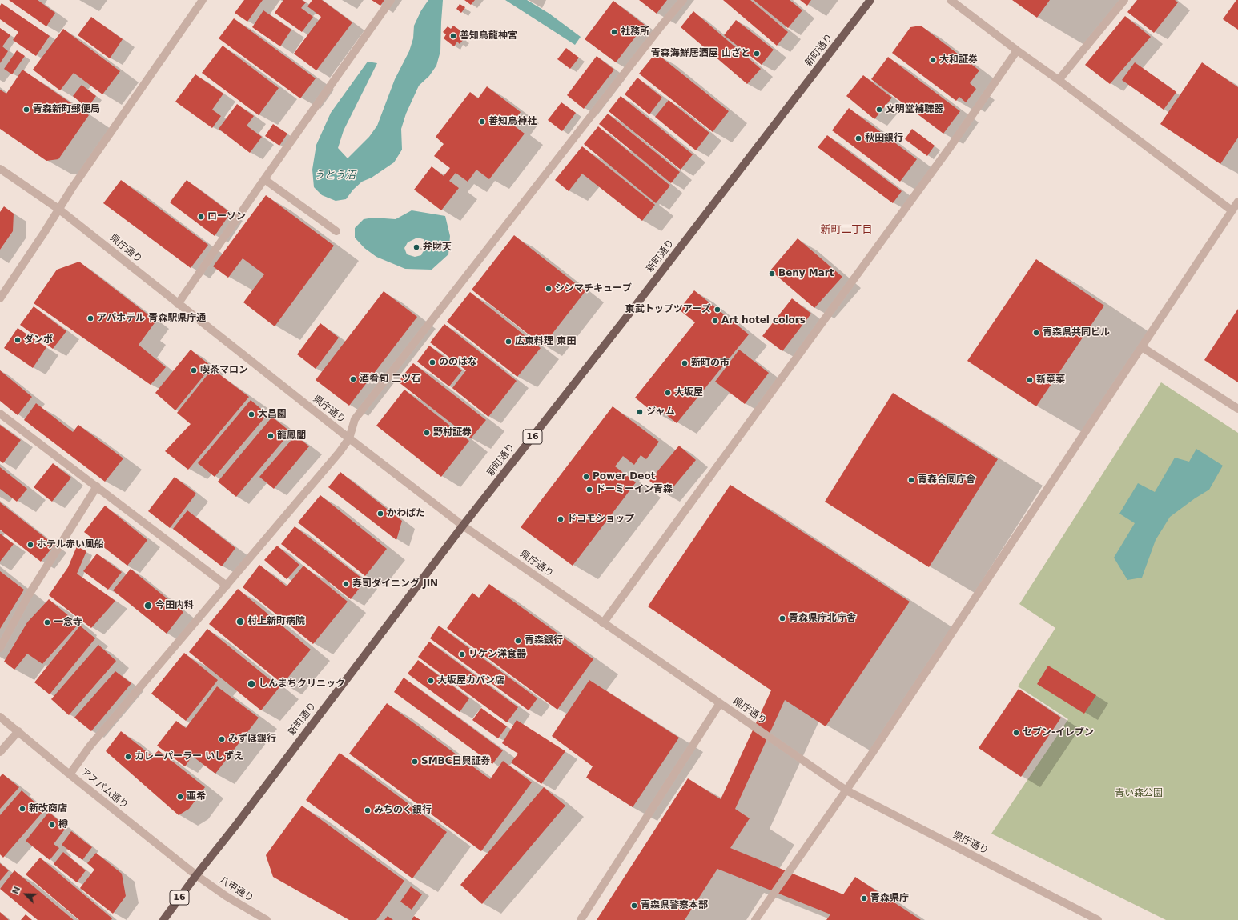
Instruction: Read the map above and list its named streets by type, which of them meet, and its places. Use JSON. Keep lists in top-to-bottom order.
{
  "streets": {
    "main road": ["新町通り", "16"],
    "street": ["県庁通り", "アスパム通り", "八甲通り"]
  },
  "crossings": [
    ["新町通り", "県庁通り"],
    ["新町通り", "アスパム通り"],
    ["新町通り", "八甲通り"],
    ["アスパム通り", "八甲通り"]
  ],
  "districts": ["新町二丁目"],
  "water": ["うとう沼"],
  "parks": ["青い森公園"],
  "places": [
    "社務所",
    "善知鳥龍神宮",
    "青森海鮮居酒屋 山ざと",
    "大和証券",
    "青森新町郵便局",
    "文明堂補聴器",
    "善知鳥神社",
    "秋田銀行",
    "ローソン",
    "弁財天",
    "Beny Mart",
    "シンマチキューブ",
    "東武トップツアーズ",
    "アパホテル 青森駅県庁通",
    "Art hotel colors",
    "青森県共同ビル",
    "ダンボ",
    "広東料理 東田",
    "ののはな",
    "新町の市",
    "喫茶マロン",
    "酒肴旬 三ツ石",
    "新菜菜",
    "大坂屋",
    "ジャム",
    "大昌園",
    "野村証券",
    "龍鳳閣",
    "Power Deot",
    "青森合同庁舎",
    "ドーミーイン青森",
    "かわばた",
    "ドコモショップ",
    "ホテル赤い風船",
    "寿司ダイニング JIN",
    "今田内科",
    "青森県庁北庁舎",
    "村上新町病院",
    "一念寺",
    "青森銀行",
    "リケン洋食器",
    "大坂屋カバン店",
    "しんまちクリニック",
    "セブン-イレブン",
    "みずほ銀行",
    "カレーパーラー いしずえ",
    "SMBC日興証券",
    "亜希",
    "新改商店",
    "みちのく銀行",
    "樽",
    "青森県庁",
    "青森県警察本部"
  ],
  "north": "top left"
}
